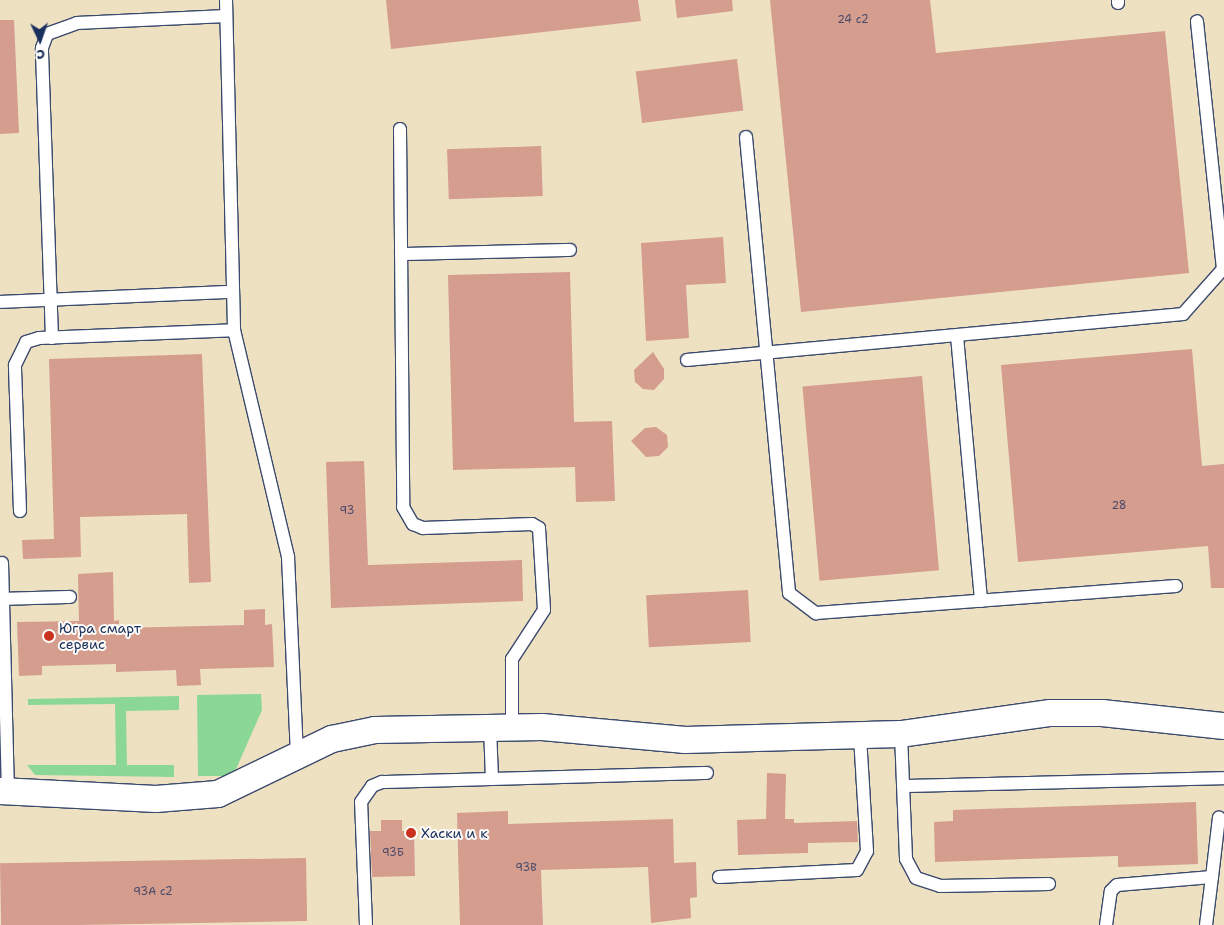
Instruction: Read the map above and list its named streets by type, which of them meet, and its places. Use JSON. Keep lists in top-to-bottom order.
{
  "places": ["Югра смарт сервис", "Хаски и к"],
  "house_numbers": [
    "24 с2",
    "28",
    "93",
    "93Б",
    "93В",
    "93А с2"
  ],
  "north": "bottom"
}
